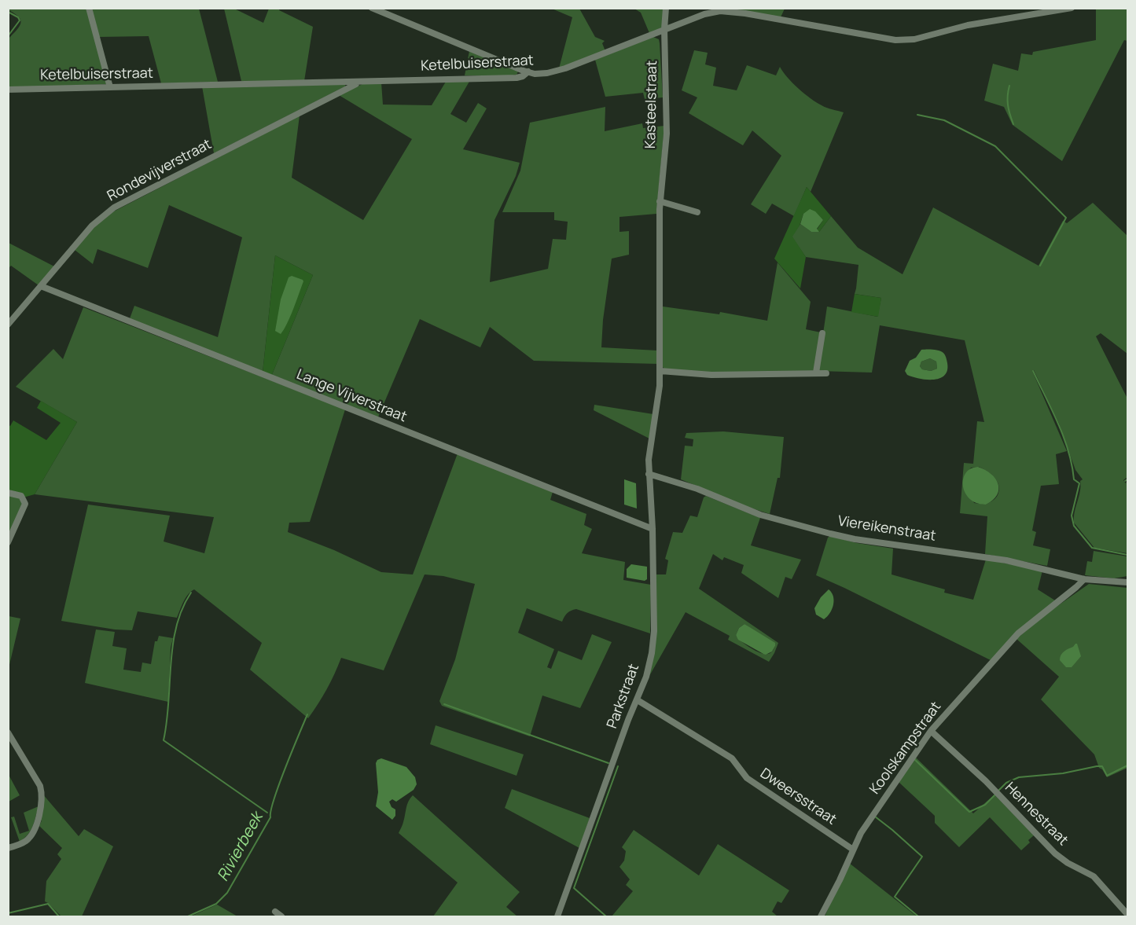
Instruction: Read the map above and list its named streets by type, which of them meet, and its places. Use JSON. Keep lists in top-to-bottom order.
{
  "streets": {
    "street": [
      "Ketelbuiserstraat",
      "Kasteelstraat",
      "Rondevijverstraat",
      "Lange Vijverstraat",
      "Viereikenstraat",
      "Parkstraat",
      "Koolskampstraat",
      "Dweersstraat",
      "Hennestraat"
    ]
  },
  "crossings": [
    ["Ketelbuiserstraat", "Kasteelstraat"],
    ["Ketelbuiserstraat", "Rondevijverstraat"],
    ["Kasteelstraat", "Viereikenstraat"],
    ["Kasteelstraat", "Parkstraat"],
    ["Rondevijverstraat", "Lange Vijverstraat"],
    ["Lange Vijverstraat", "Parkstraat"],
    ["Viereikenstraat", "Parkstraat"],
    ["Viereikenstraat", "Koolskampstraat"],
    ["Parkstraat", "Dweersstraat"],
    ["Koolskampstraat", "Dweersstraat"],
    ["Koolskampstraat", "Hennestraat"]
  ],
  "water": ["Rivierbeek"]
}
